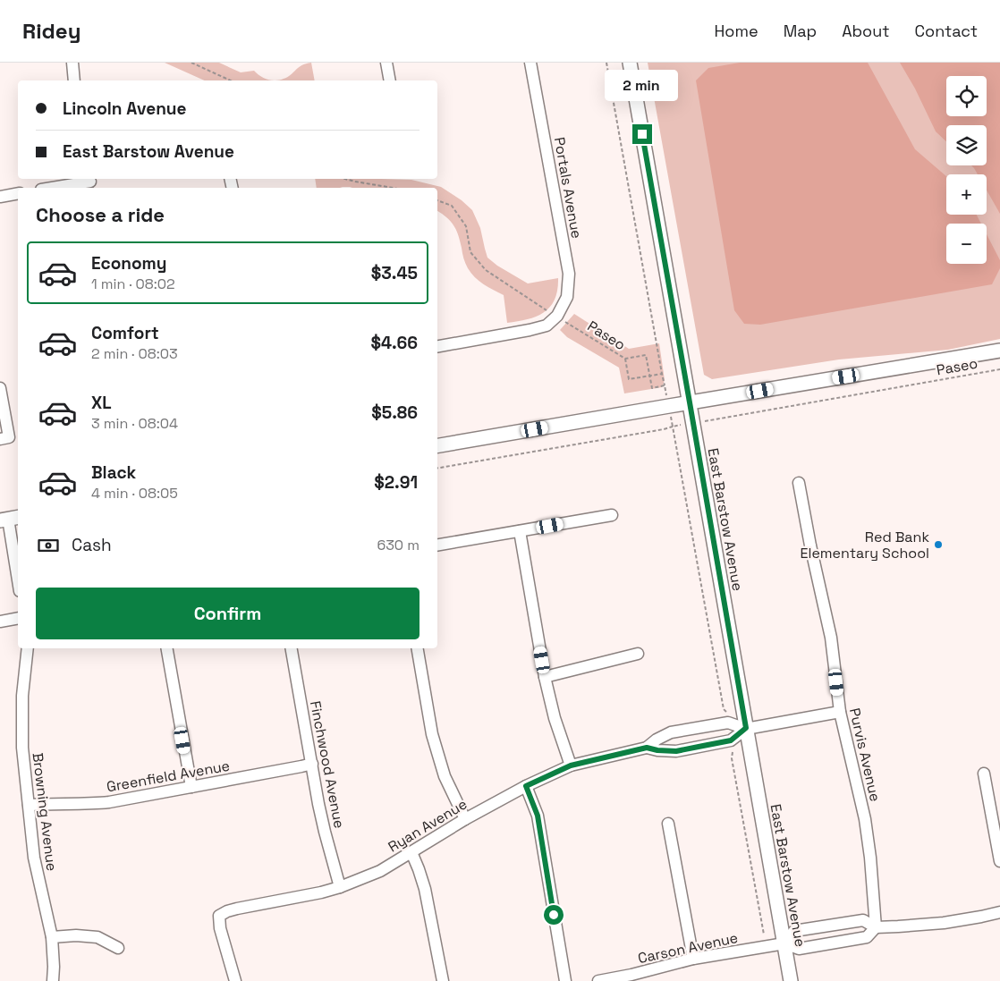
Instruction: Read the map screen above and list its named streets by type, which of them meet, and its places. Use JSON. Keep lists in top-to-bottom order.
{
  "streets": {
    "street": [
      "Portals Avenue",
      "East Barstow Avenue",
      "Purvis Avenue",
      "Finchwood Avenue",
      "Greenfield Avenue",
      "Browning Avenue",
      "Ryan Avenue",
      "Carson Avenue"
    ],
    "path": ["Paseo"]
  },
  "crossings": [
    ["Portals Avenue", "Paseo"],
    ["Paseo", "East Barstow Avenue"],
    ["East Barstow Avenue", "Ryan Avenue"],
    ["East Barstow Avenue", "Carson Avenue"],
    ["Purvis Avenue", "Carson Avenue"],
    ["Finchwood Avenue", "Greenfield Avenue"],
    ["Finchwood Avenue", "Ryan Avenue"],
    ["Greenfield Avenue", "Browning Avenue"]
  ],
  "places": ["Red Bank Elementary School"],
  "page": {
    "header": "Ridey",
    "nav": [
      "Home",
      "Map",
      "About",
      "Contact"
    ],
    "bubble": "2 min",
    "map_buttons": ["+", "−"],
    "banner": ["Lincoln Avenue", "East Barstow Avenue"],
    "heading": "Choose a ride",
    "list": [
      {
        "name": "Economy",
        "note": "1 min · 08:02",
        "value": "$3.45"
      },
      {
        "name": "Comfort",
        "note": "2 min · 08:03",
        "value": "$4.66"
      },
      {
        "name": "XL",
        "note": "3 min · 08:04",
        "value": "$5.86"
      },
      {
        "name": "Black",
        "note": "4 min · 08:05",
        "value": "$2.91"
      }
    ],
    "pay": ["Cash", "630 m"],
    "buttons": "Confirm"
  }
}
